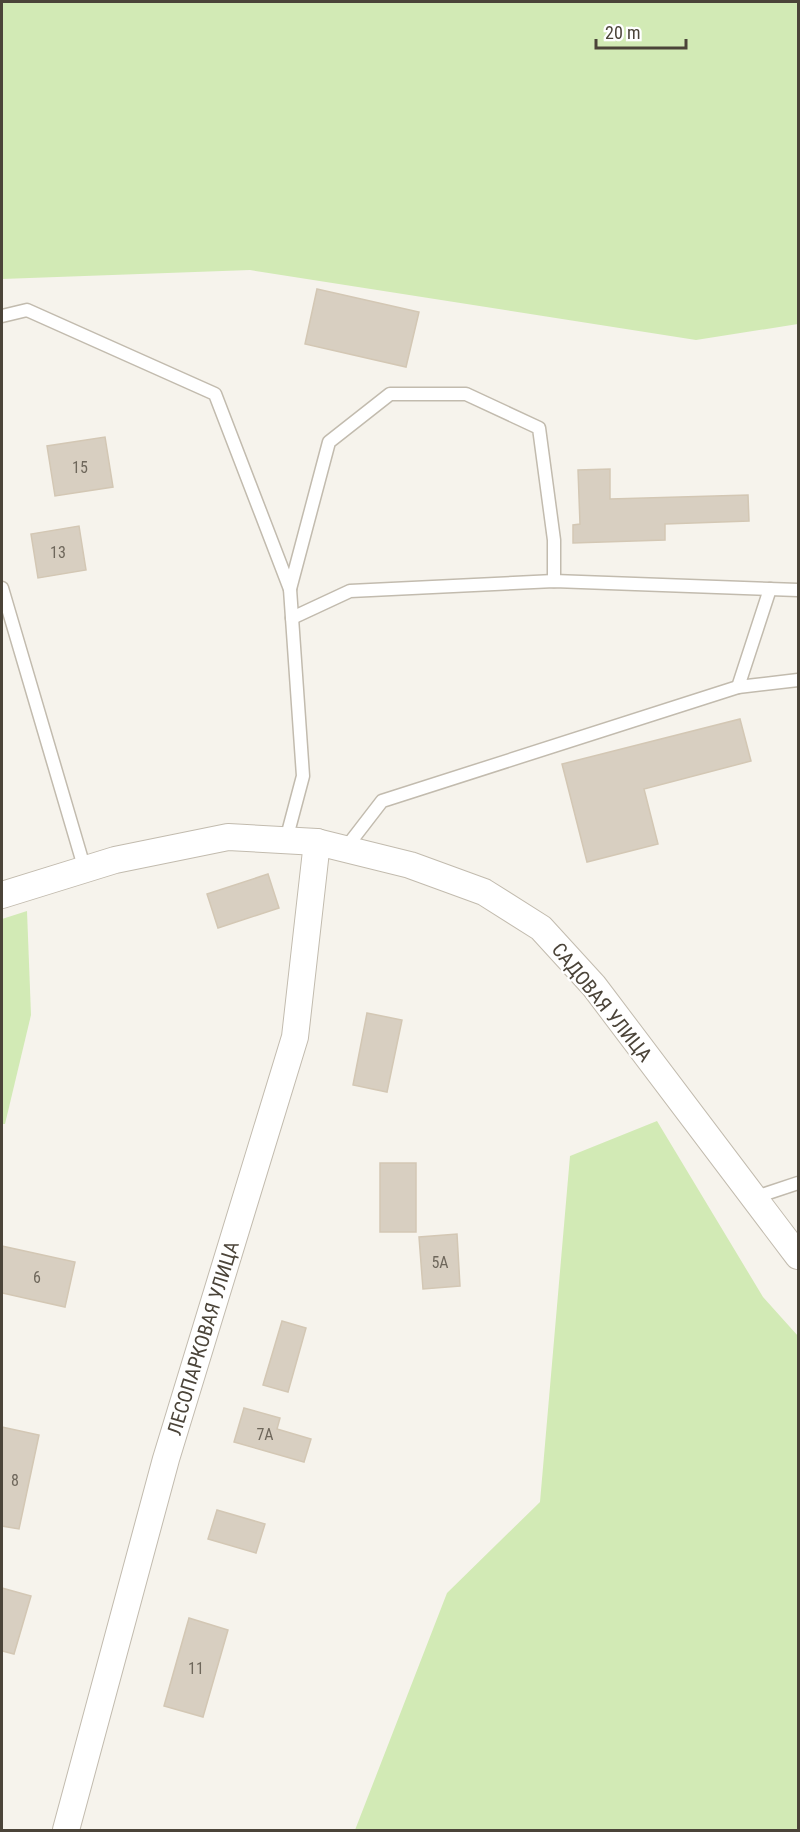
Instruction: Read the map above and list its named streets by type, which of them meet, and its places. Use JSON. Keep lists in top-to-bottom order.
{
  "streets": {
    "street": ["САДОВАЯ УЛИЦА", "ЛЕСОПАРКОВАЯ УЛИЦА"]
  },
  "crossings": [
    ["САДОВАЯ УЛИЦА", "ЛЕСОПАРКОВАЯ УЛИЦА"]
  ],
  "house_numbers": [
    "15",
    "13",
    "5А",
    "6",
    "7А",
    "8",
    "11"
  ],
  "scale_bar": "20 m"
}
